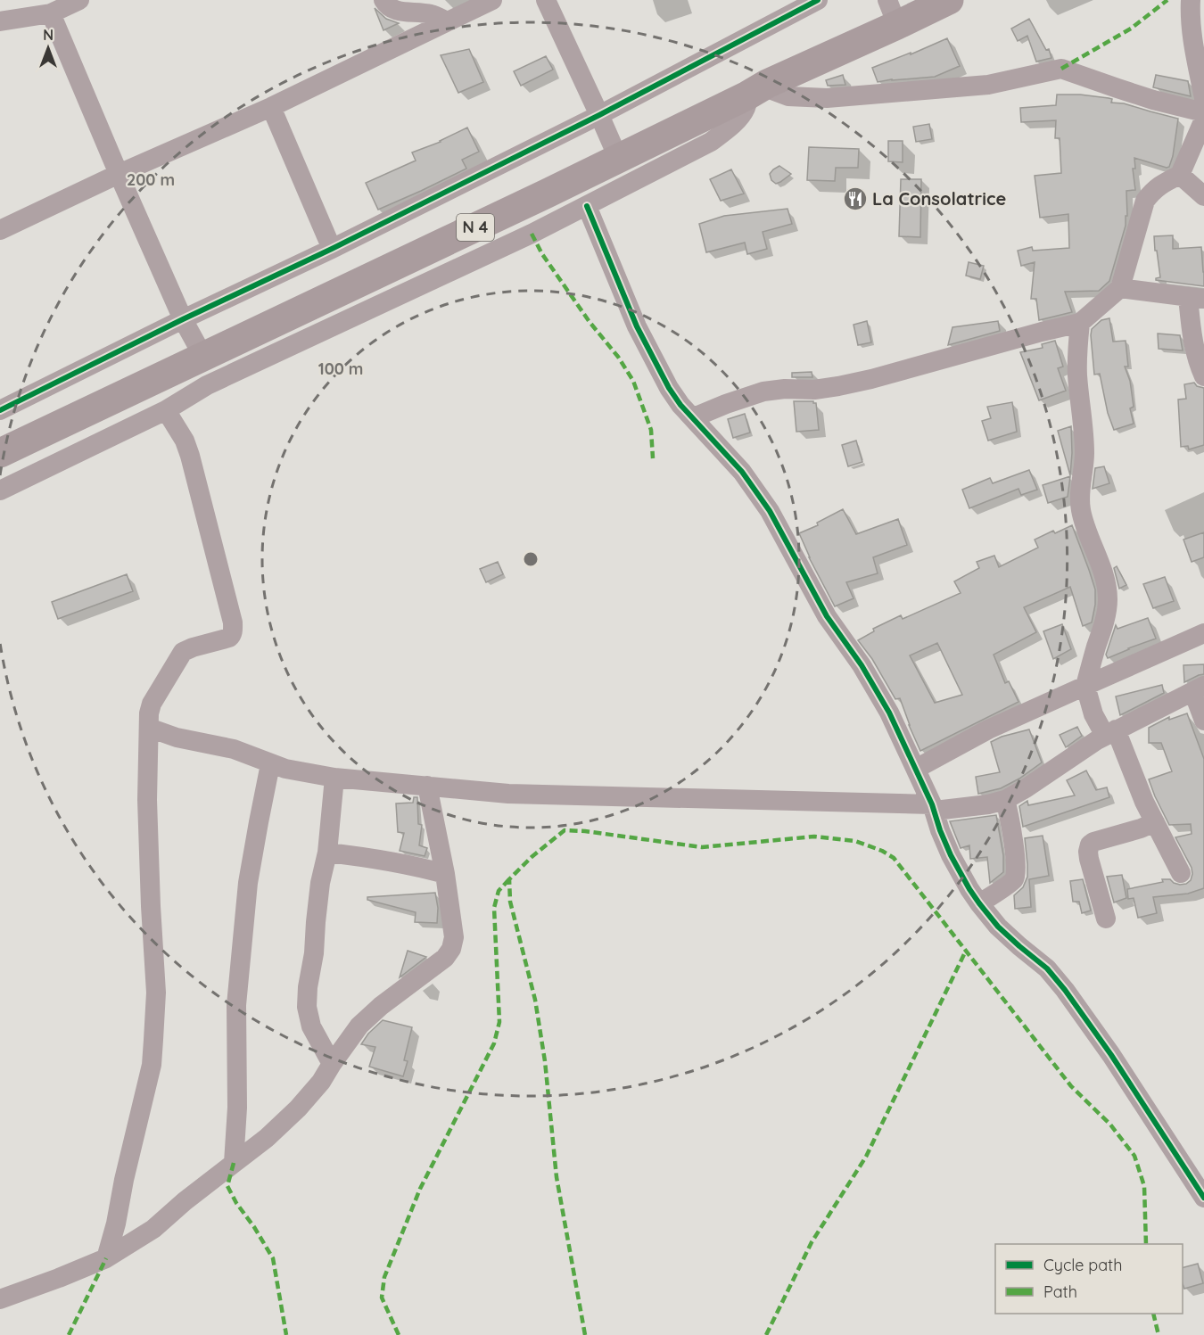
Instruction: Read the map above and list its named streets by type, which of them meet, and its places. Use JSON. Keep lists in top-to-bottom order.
{
  "streets": {
    "highway": ["N 4"]
  },
  "places": {
    "restaurant": ["La Consolatrice"]
  },
  "legend": ["Cycle path", "Path"],
  "north": "top",
  "rings": ["200 m", "100 m"]
}
